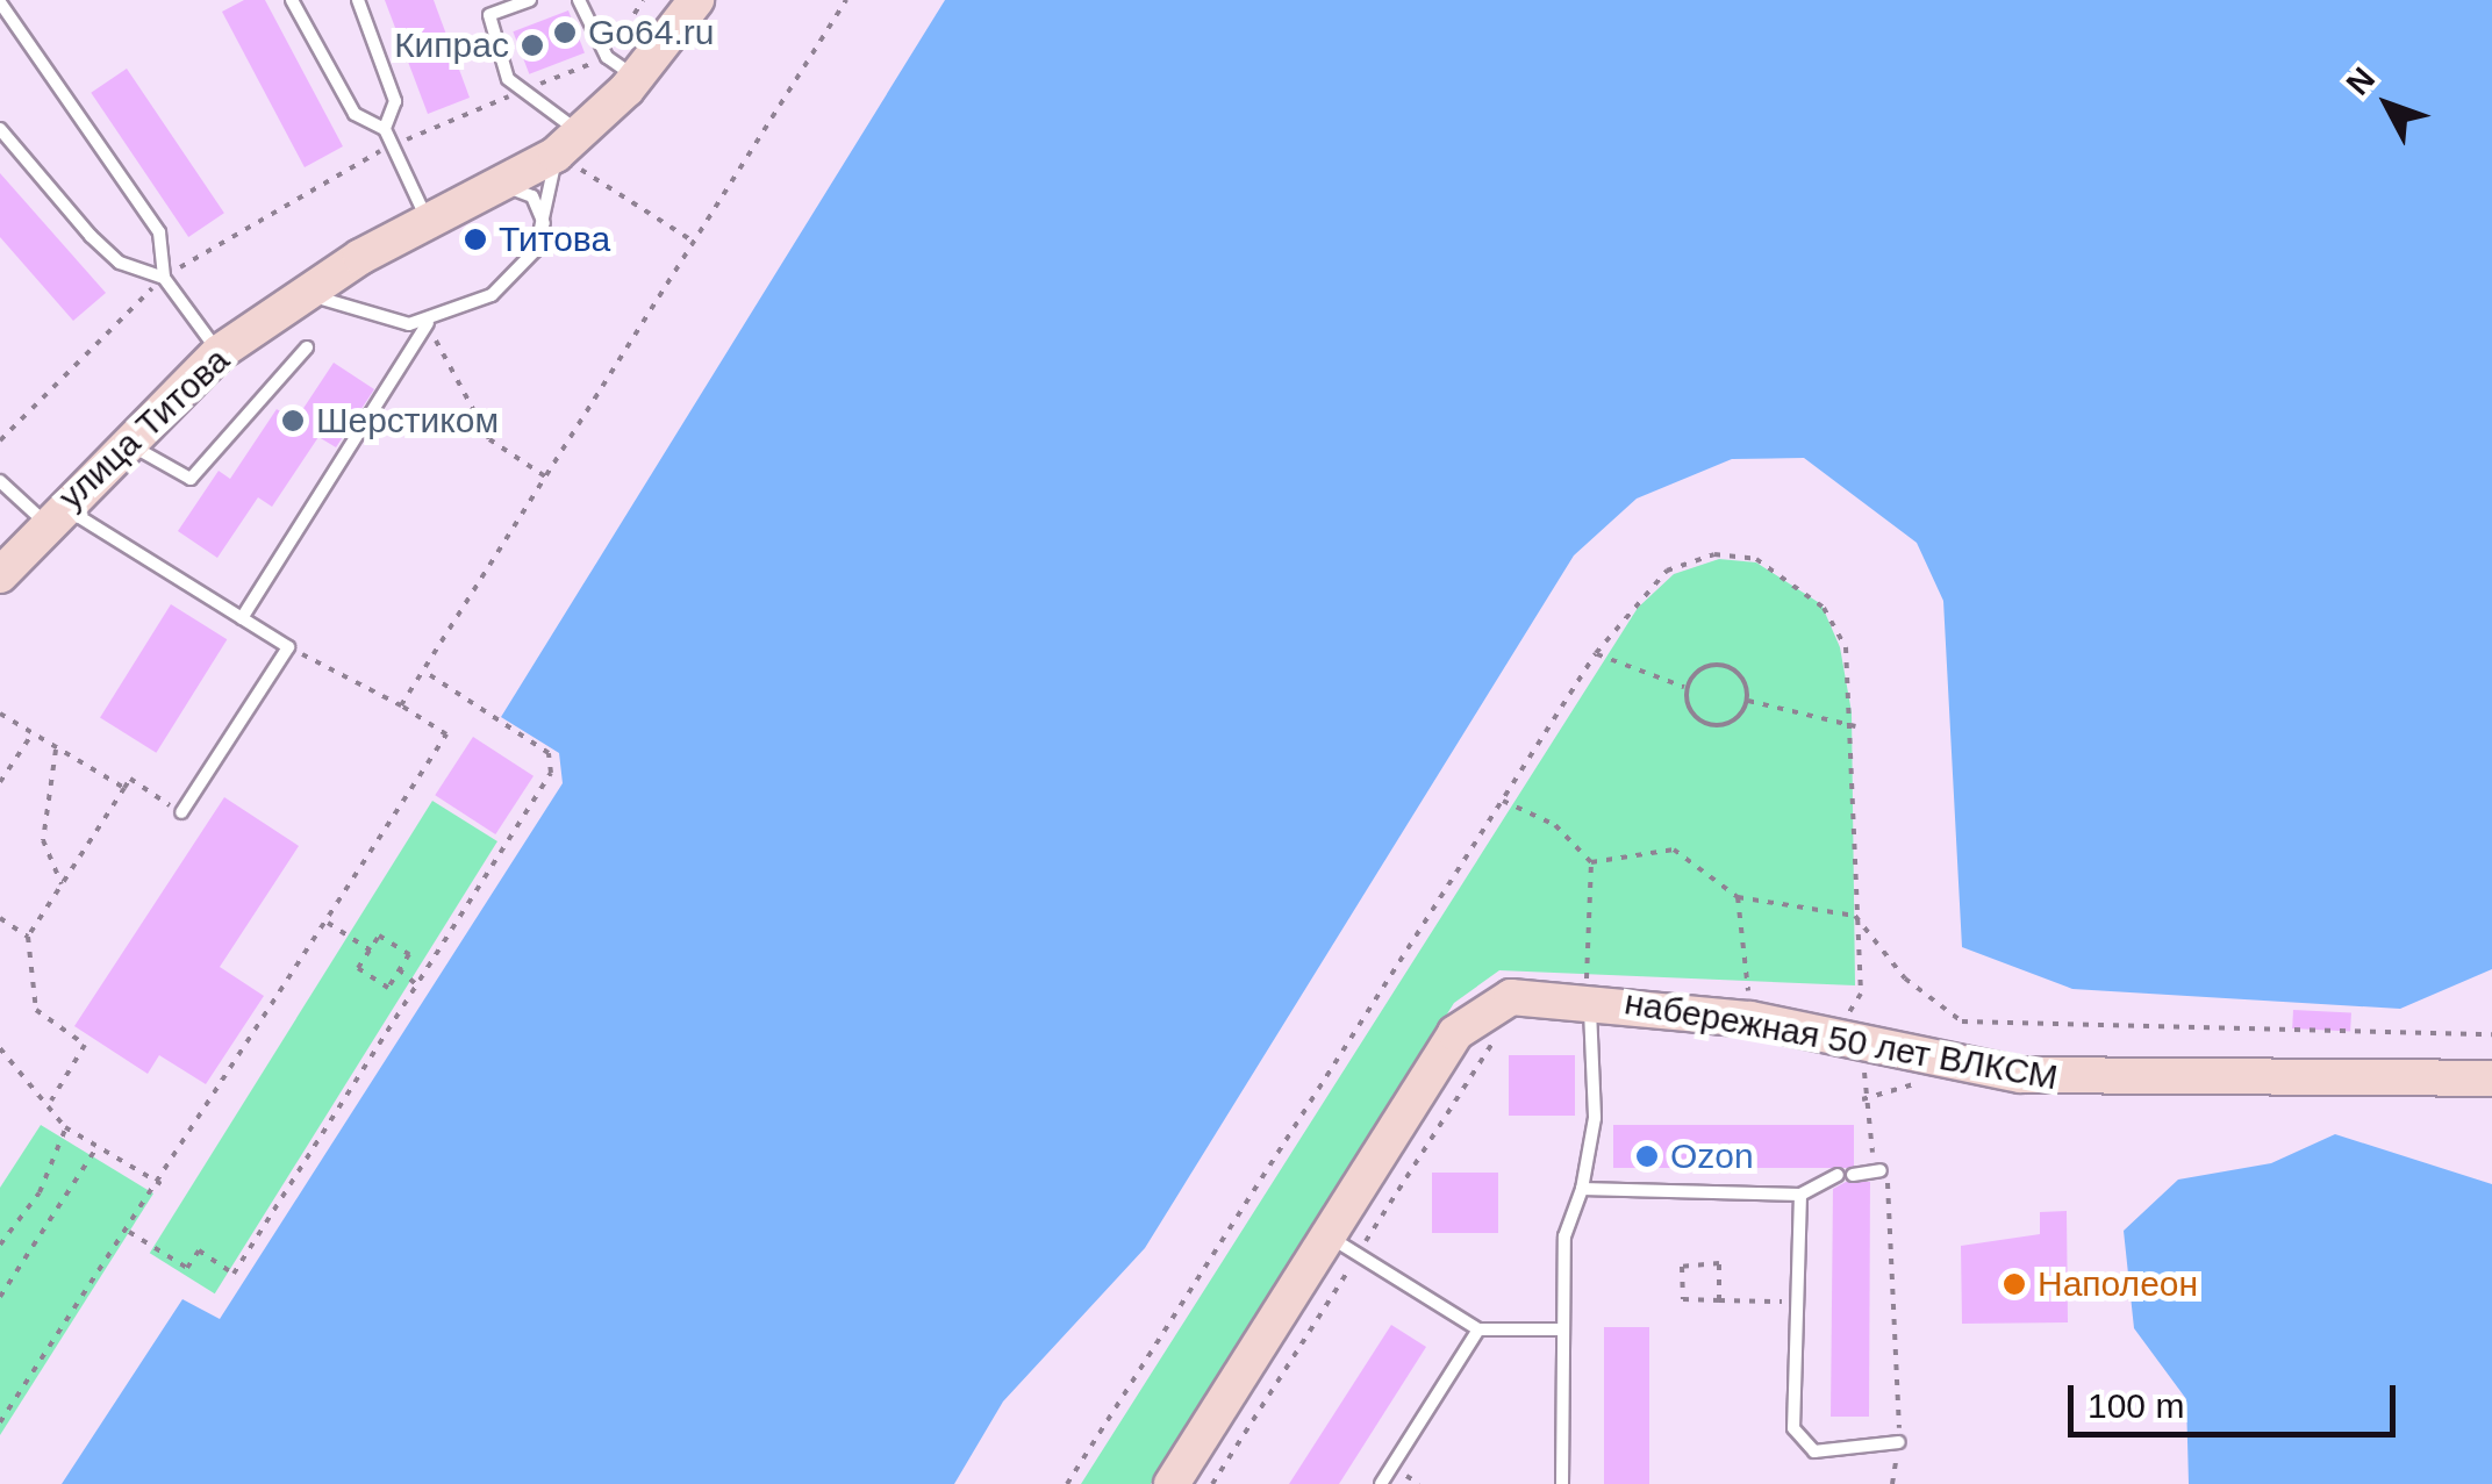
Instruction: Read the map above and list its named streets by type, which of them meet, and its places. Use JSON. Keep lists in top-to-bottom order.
{
  "streets": {
    "street": ["улица Титова", "набережная 50 лет ВЛКСМ"]
  },
  "places": [
    "Go64.ru",
    "Кипрас",
    "Титова",
    "Шерстиком",
    "Ozon",
    "Наполеон"
  ],
  "scale_bar": "100 m",
  "north": "top left"
}
